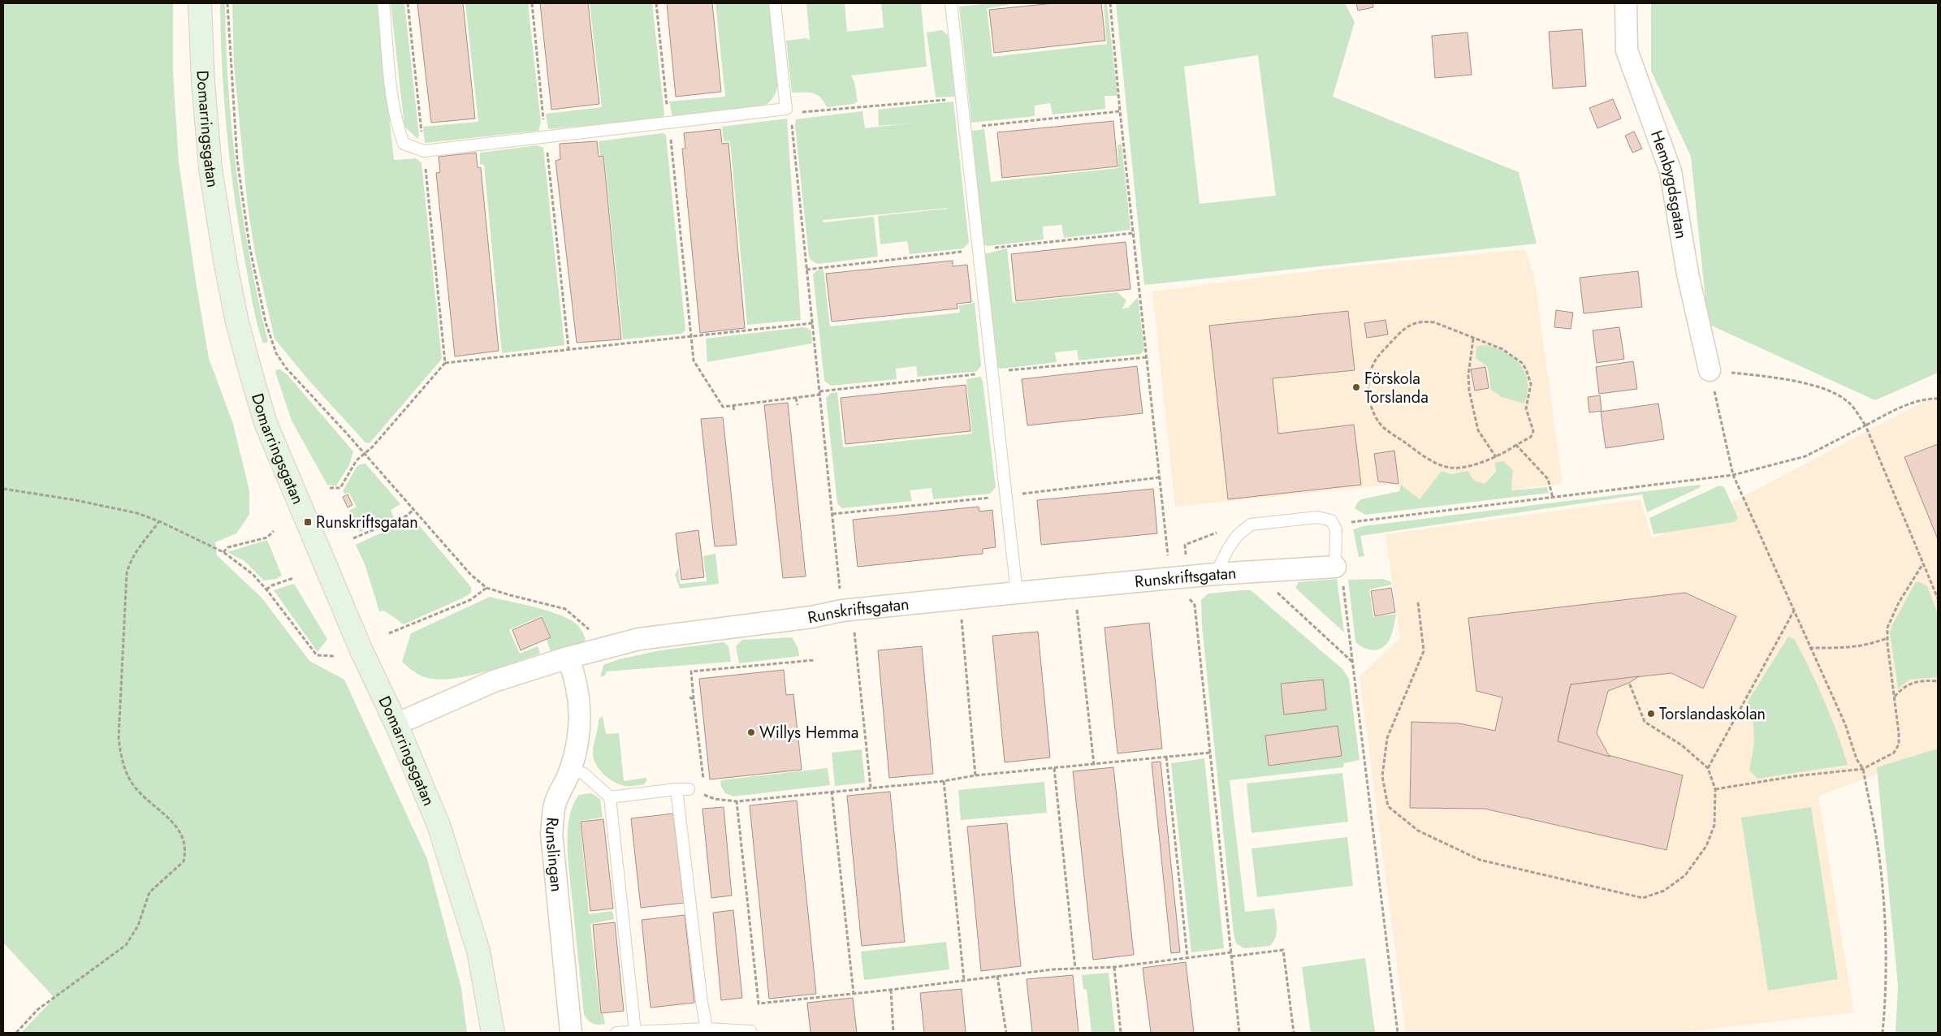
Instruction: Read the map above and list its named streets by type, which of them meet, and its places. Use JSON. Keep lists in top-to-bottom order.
{
  "streets": {
    "street": [
      "Domarringsgatan",
      "Hembygdsgatan",
      "Runskriftsgatan",
      "Runslingan"
    ]
  },
  "crossings": [
    ["Domarringsgatan", "Runskriftsgatan"],
    ["Runskriftsgatan", "Runslingan"]
  ],
  "places": {
    "other": ["Förskola Torslanda", "Torslandaskolan", "Willys Hemma"],
    "transit": ["Runskriftsgatan"]
  }
}
